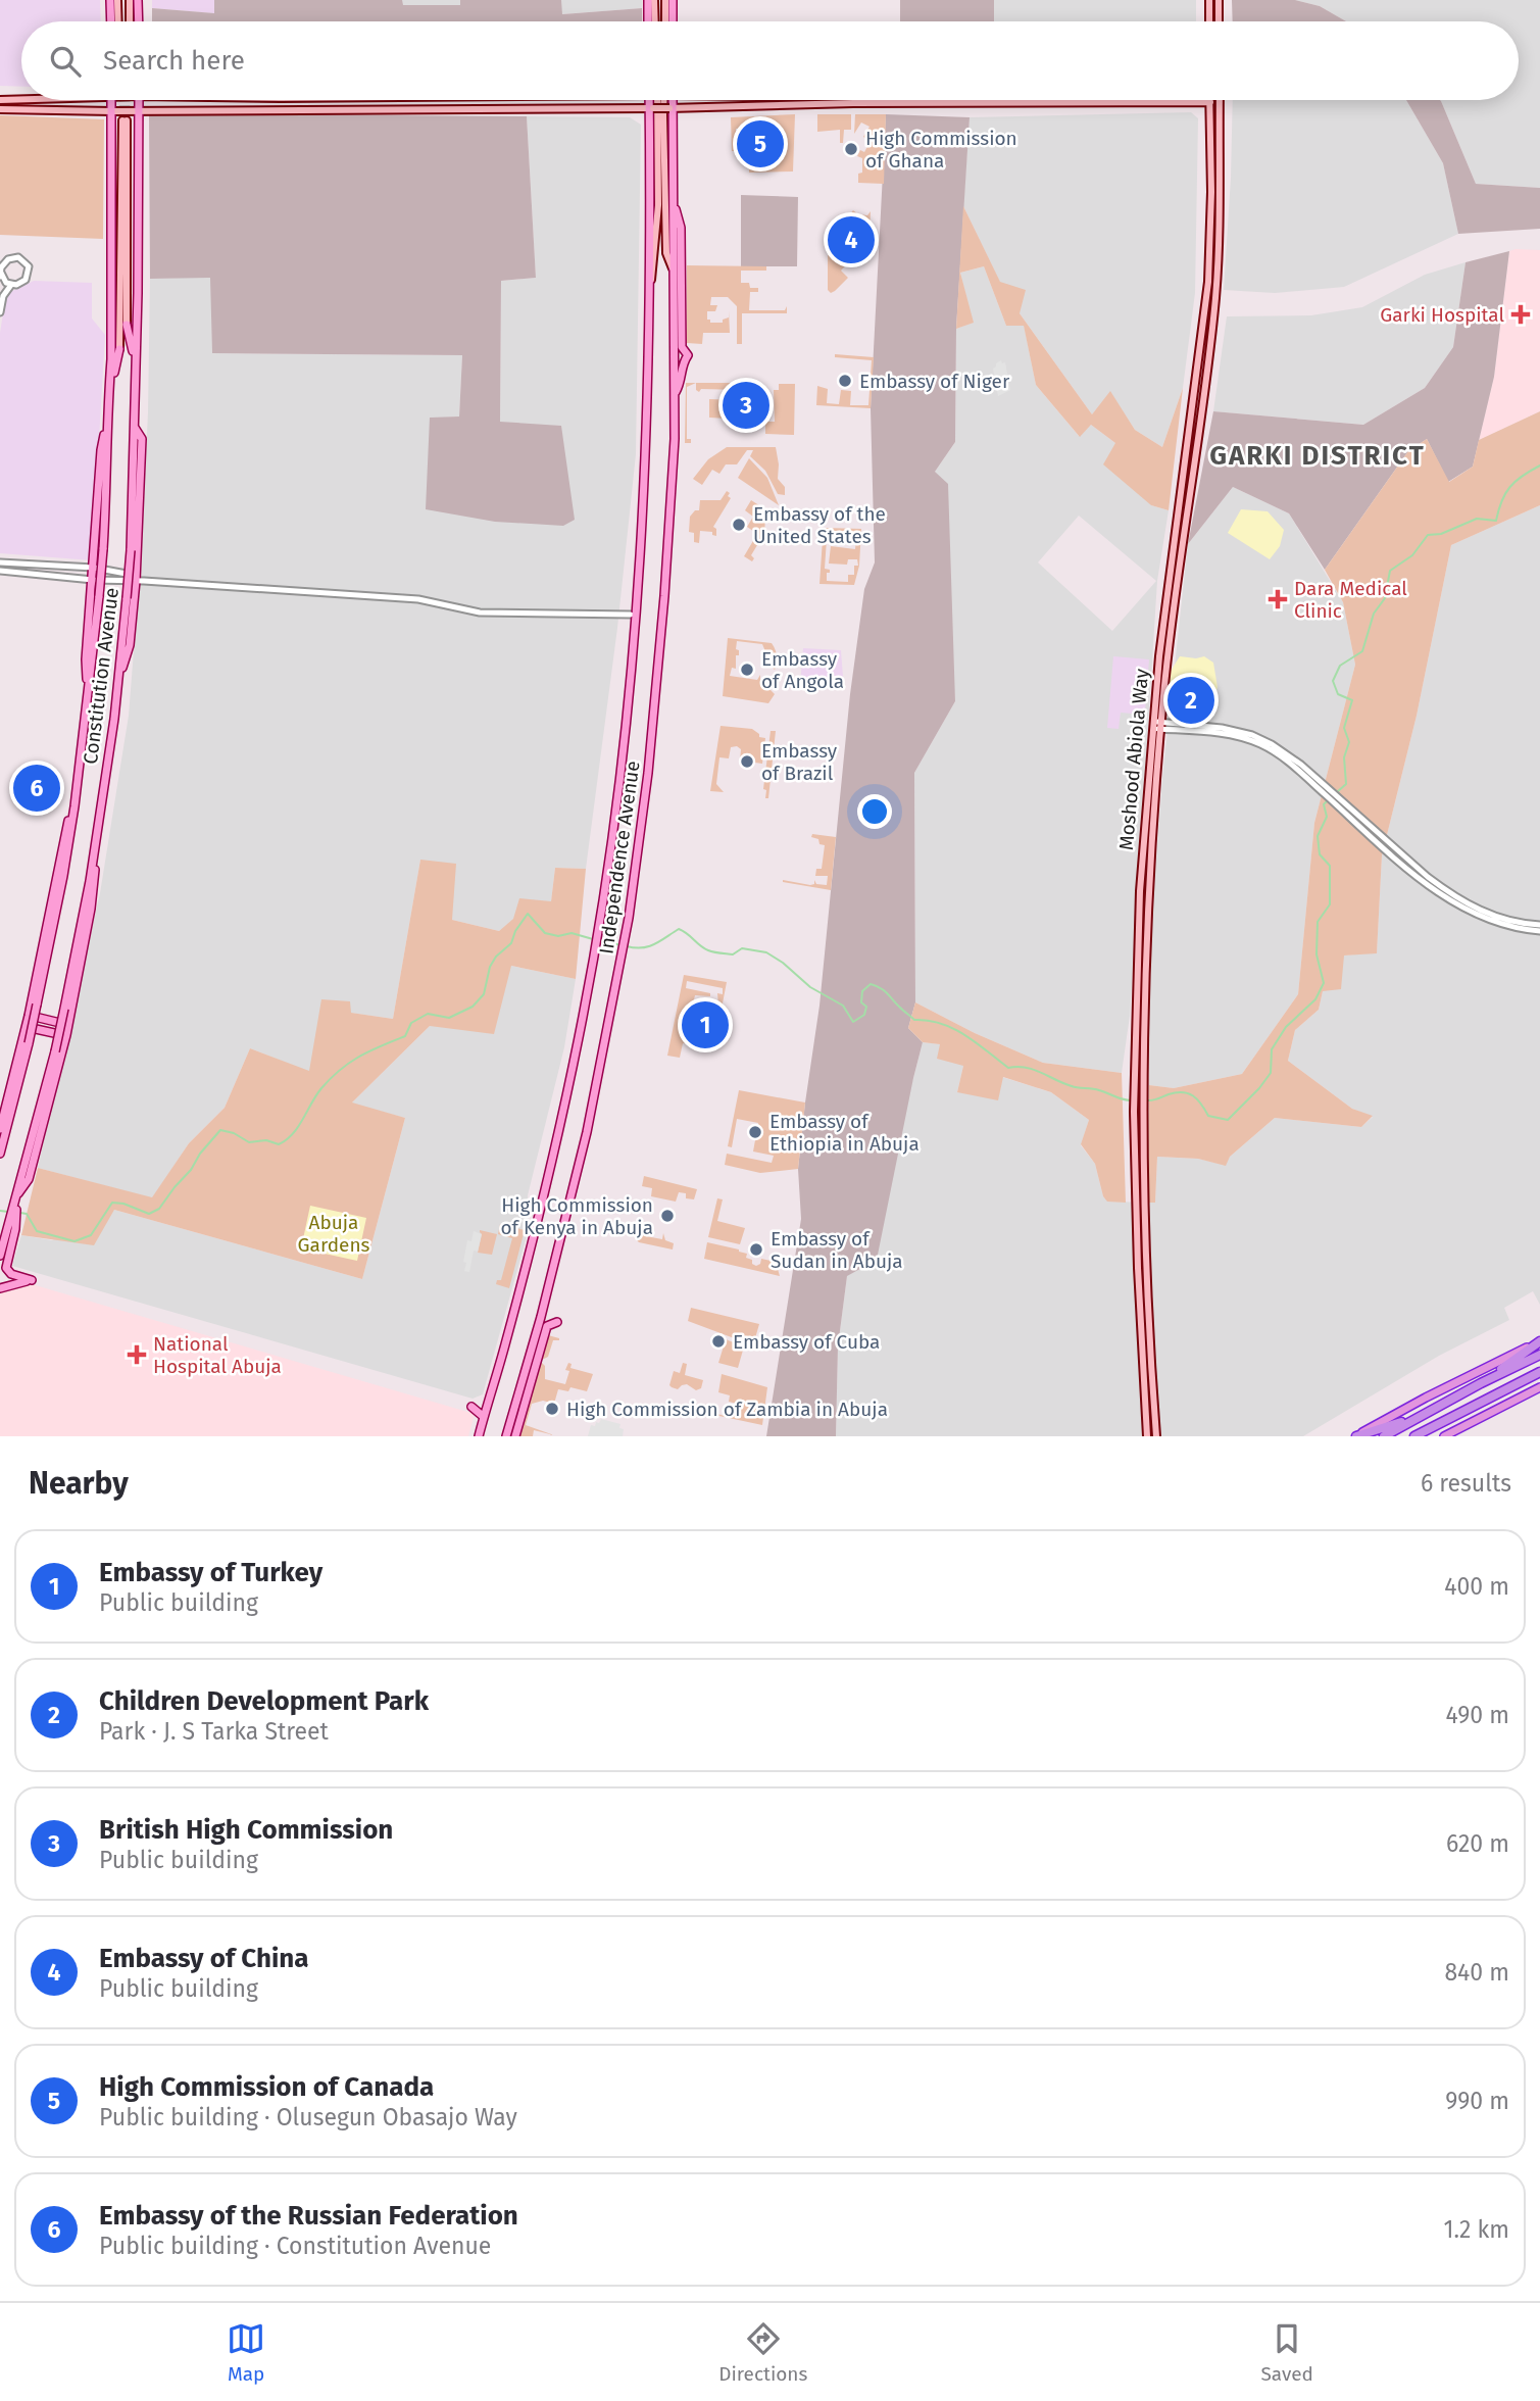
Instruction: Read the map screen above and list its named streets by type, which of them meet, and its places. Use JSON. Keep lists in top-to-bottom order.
{
  "streets": {
    "main road": ["Constitution Avenue", "Moshood Abiola Way", "Independence Avenue"]
  },
  "districts": ["GARKI DISTRICT"],
  "parks": ["Abuja Gardens"],
  "places": {
    "other": [
      "High Commission of Ghana",
      "Embassy of Niger",
      "Embassy of the United States",
      "Embassy of Angola",
      "Embassy of Brazil",
      "Embassy of Ethiopia in Abuja",
      "High Commission of Kenya in Abuja",
      "Embassy of Sudan in Abuja",
      "Embassy of Cuba",
      "High Commission of Zambia in Abuja"
    ],
    "health": ["Garki Hospital", "Dara Medical Clinic", "National Hospital Abuja"]
  },
  "page": {
    "search": "Search here",
    "pins": [
      "5",
      "4",
      "3",
      "2",
      "6",
      "1"
    ],
    "heading": ["Nearby", "6 results"],
    "list": [
      {
        "mark": "1",
        "name": "Embassy of Turkey",
        "note": "Public building",
        "value": "400 m"
      },
      {
        "mark": "2",
        "name": "Children Development Park",
        "note": "Park · J. S Tarka Street",
        "value": "490 m"
      },
      {
        "mark": "3",
        "name": "British High Commission",
        "note": "Public building",
        "value": "620 m"
      },
      {
        "mark": "4",
        "name": "Embassy of China",
        "note": "Public building",
        "value": "840 m"
      },
      {
        "mark": "5",
        "name": "High Commission of Canada",
        "note": "Public building · Olusegun Obasajo Way",
        "value": "990 m"
      },
      {
        "mark": "6",
        "name": "Embassy of the Russian Federation",
        "note": "Public building · Constitution Avenue",
        "value": "1.2 km"
      }
    ],
    "nav": ["Map", "Directions", "Saved"]
  }
}
